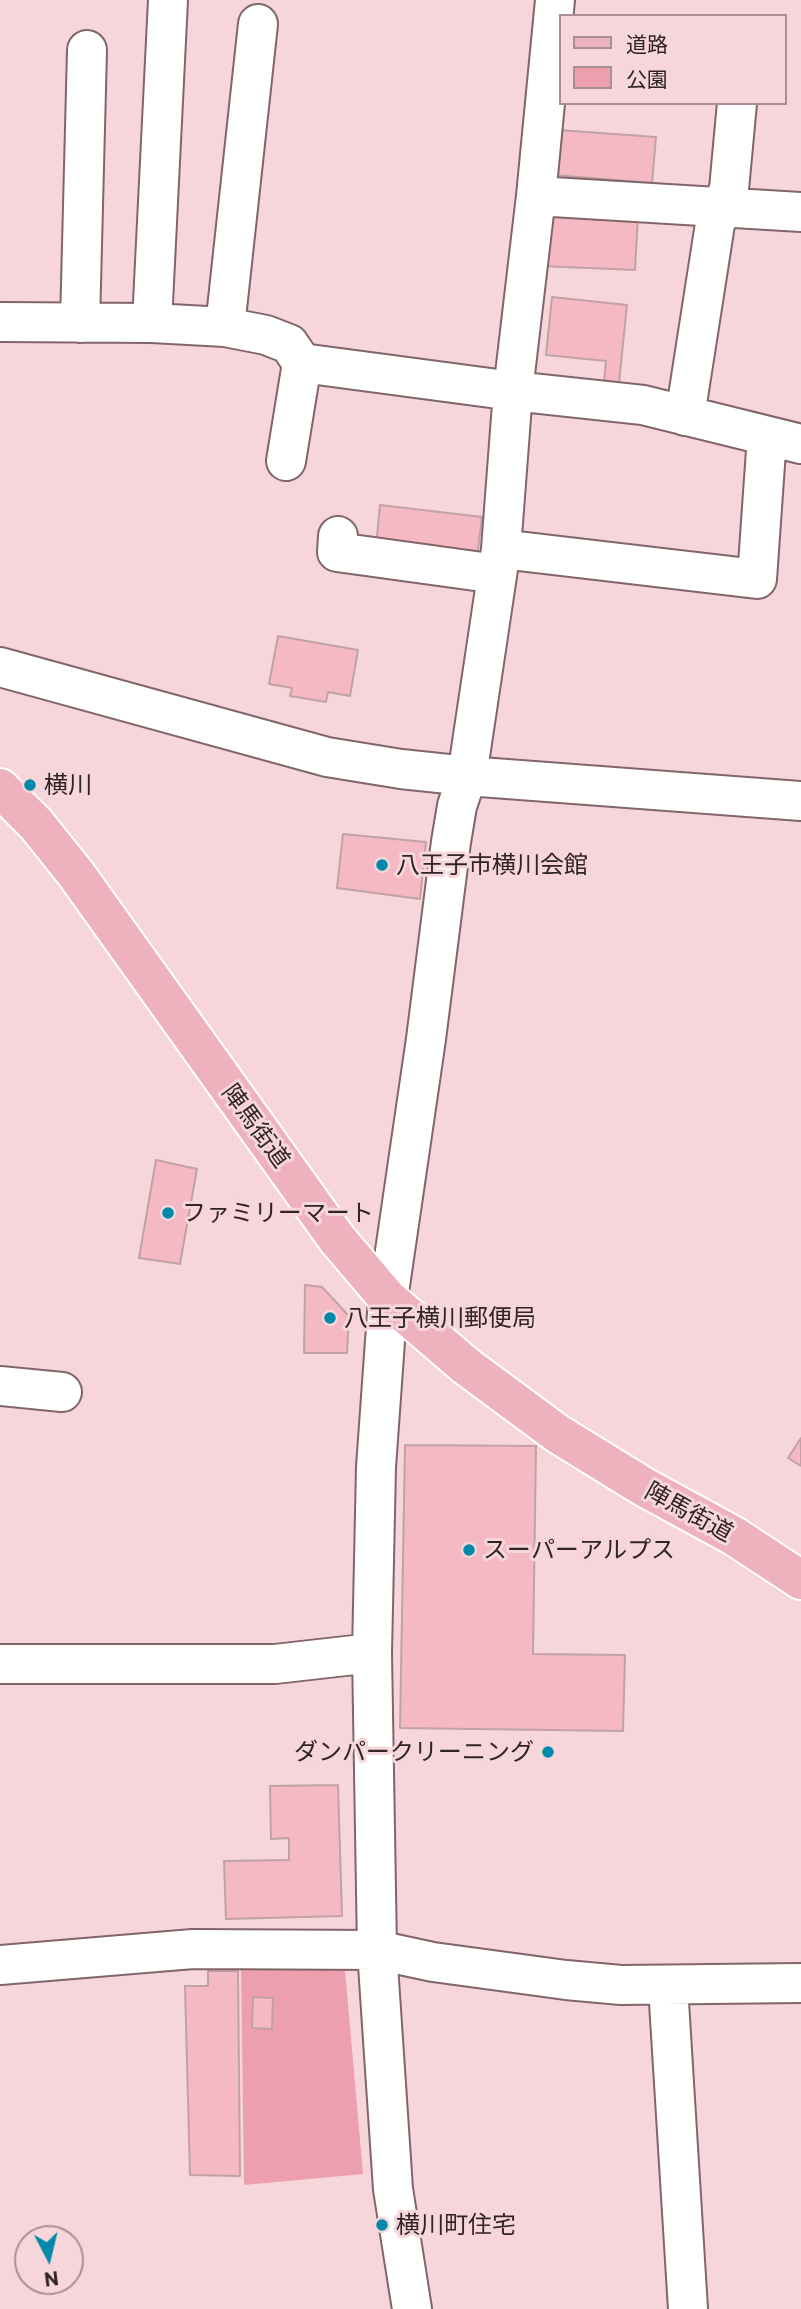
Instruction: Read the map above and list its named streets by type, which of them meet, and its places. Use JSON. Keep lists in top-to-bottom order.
{
  "streets": {
    "main road": ["陣馬街道"]
  },
  "places": [
    "横川",
    "八王子市横川会館",
    "ファミリーマート",
    "八王子横川郵便局",
    "スーパーアルプス",
    "ダンパークリーニング",
    "横川町住宅"
  ],
  "legend": ["道路", "公園"],
  "north": "bottom"
}
